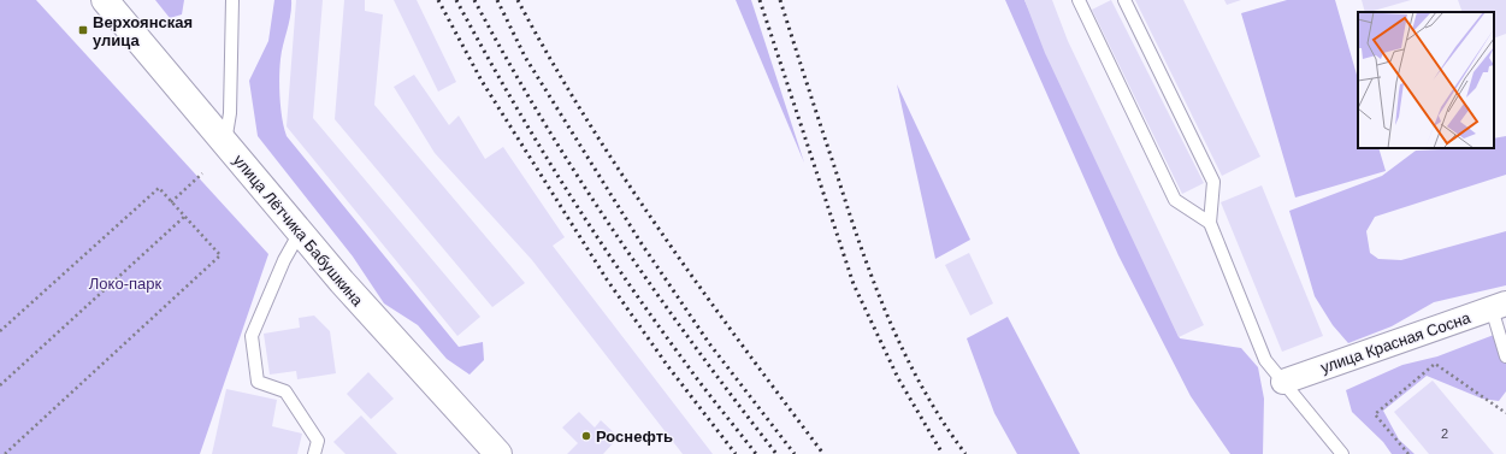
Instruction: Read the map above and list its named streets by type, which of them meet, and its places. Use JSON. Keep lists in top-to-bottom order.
{
  "streets": {
    "main road": ["улица Лётчика Бабушкина"],
    "street": ["улица Красная Сосна"]
  },
  "parks": ["Локо-парк"],
  "places": {
    "transit": ["Верхоянская улица"],
    "other": ["Роснефть"]
  },
  "house_numbers": ["2"]
}
